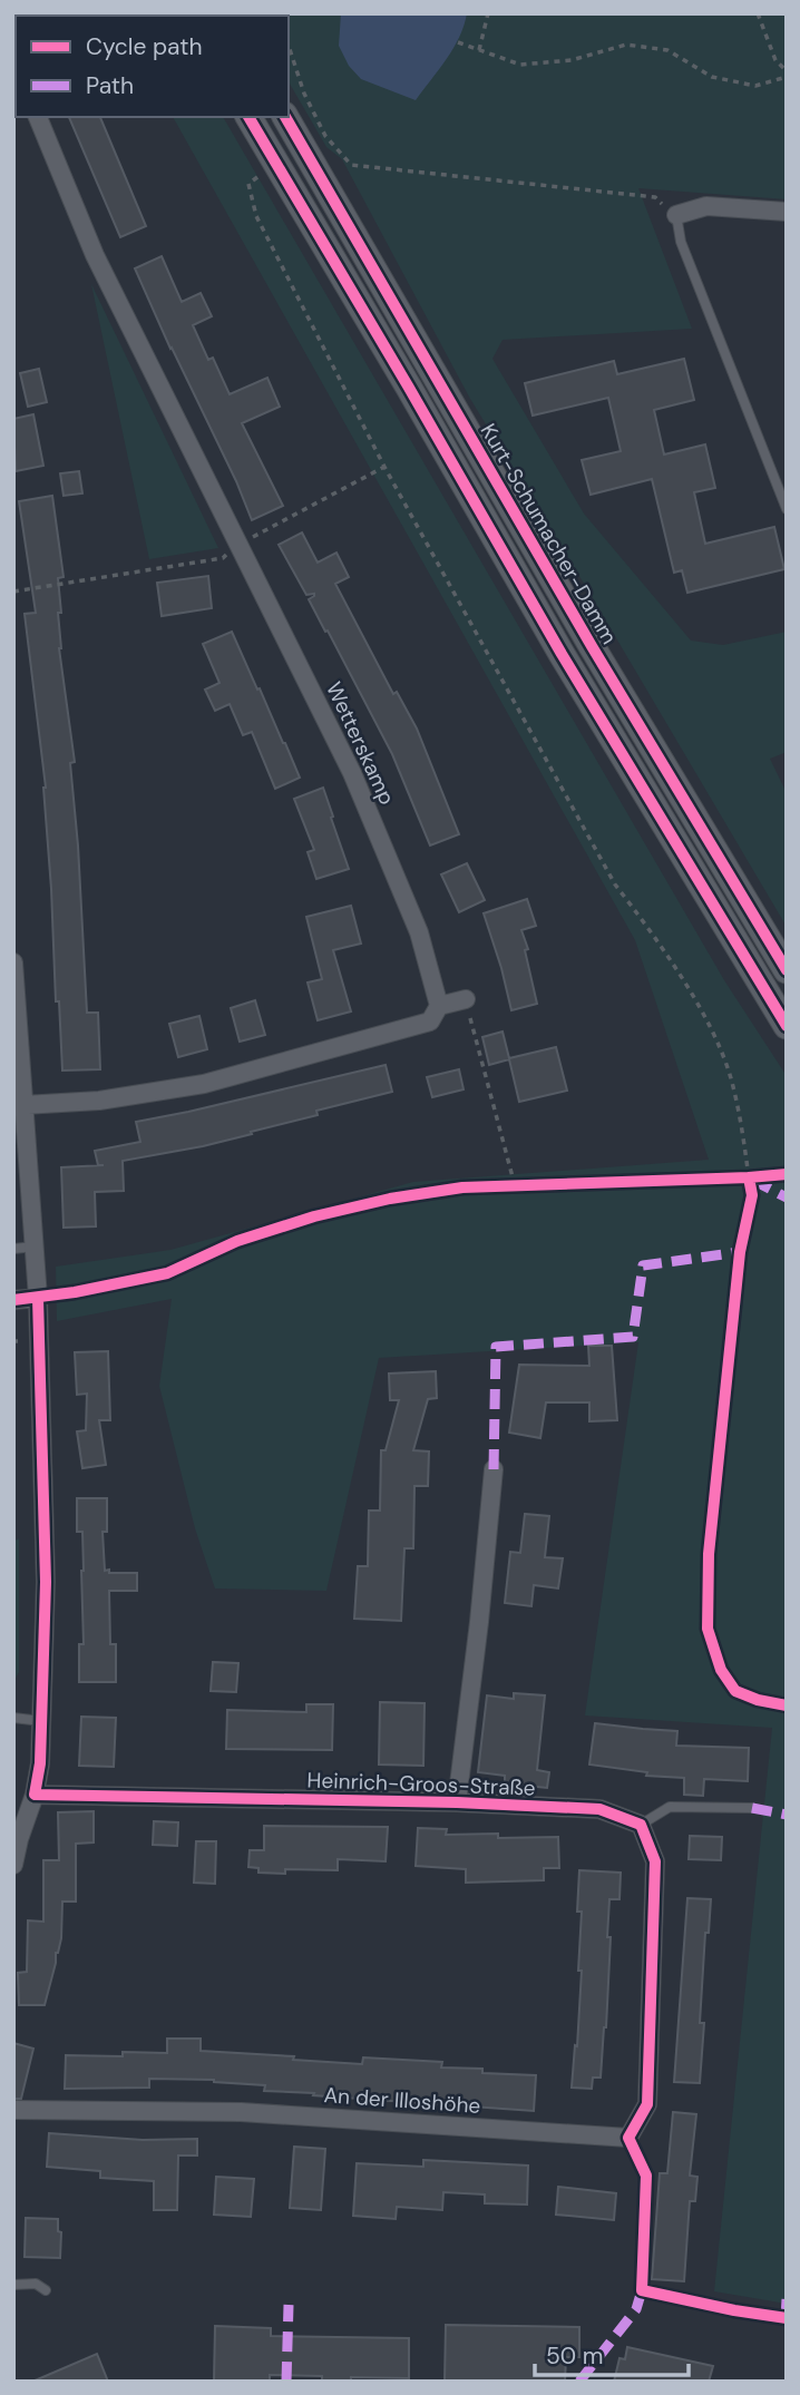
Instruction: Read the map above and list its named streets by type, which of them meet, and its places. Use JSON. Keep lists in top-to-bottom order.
{
  "streets": {
    "main road": ["Kurt-Schumacher-Damm"],
    "street": ["Wetterskamp", "Heinrich-Groos-Straße", "An der Illoshöhe"]
  },
  "legend": ["Cycle path", "Path"],
  "scale_bar": "50 m"
}
